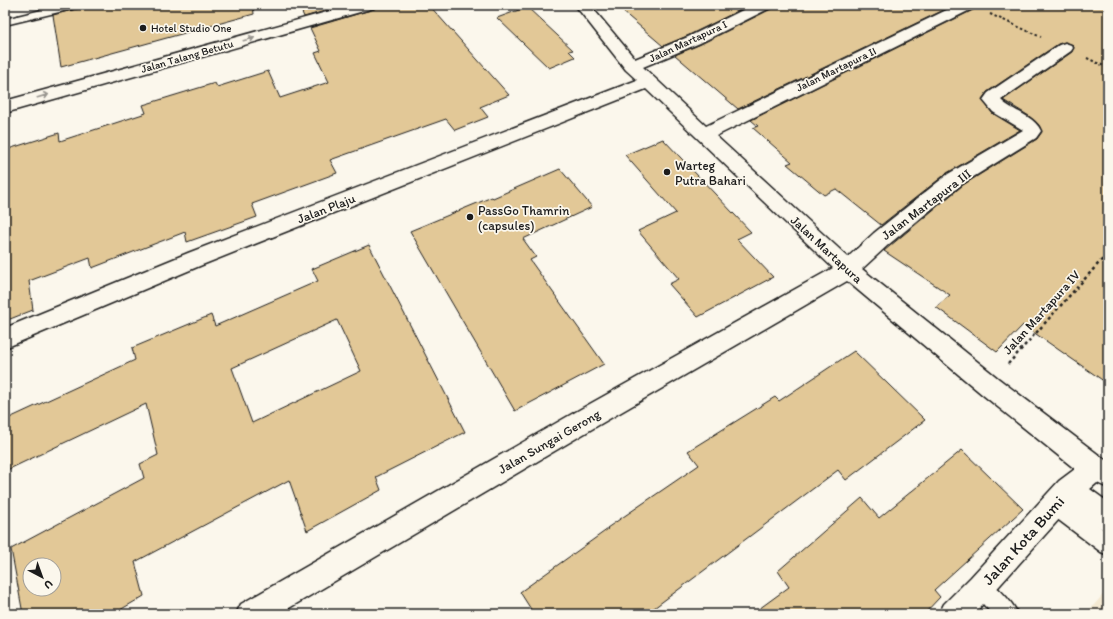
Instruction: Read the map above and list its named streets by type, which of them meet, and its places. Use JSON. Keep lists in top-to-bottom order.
{
  "streets": {
    "street": [
      "Jalan Martapura I",
      "Jalan Talang Betutu",
      "Jalan Martapura II",
      "Jalan Martapura III",
      "Jalan Plaju",
      "Jalan Martapura",
      "Jalan Sungai Gerong",
      "Jalan Kota Bumi"
    ],
    "path": ["Jalan Martapura IV"]
  },
  "crossings": [
    ["Jalan Martapura I", "Jalan Martapura"],
    ["Jalan Martapura II", "Jalan Martapura"],
    ["Jalan Martapura III", "Jalan Martapura"],
    ["Jalan Martapura III", "Jalan Sungai Gerong"],
    ["Jalan Plaju", "Jalan Martapura"],
    ["Jalan Martapura", "Jalan Martapura IV"],
    ["Jalan Martapura", "Jalan Sungai Gerong"],
    ["Jalan Martapura", "Jalan Kota Bumi"]
  ],
  "one_way": ["Jalan Talang Betutu"],
  "places": ["Hotel Studio One", "Warteg Putra Bahari", "PassGo Thamrin (capsules)"],
  "north": "bottom right"
}
